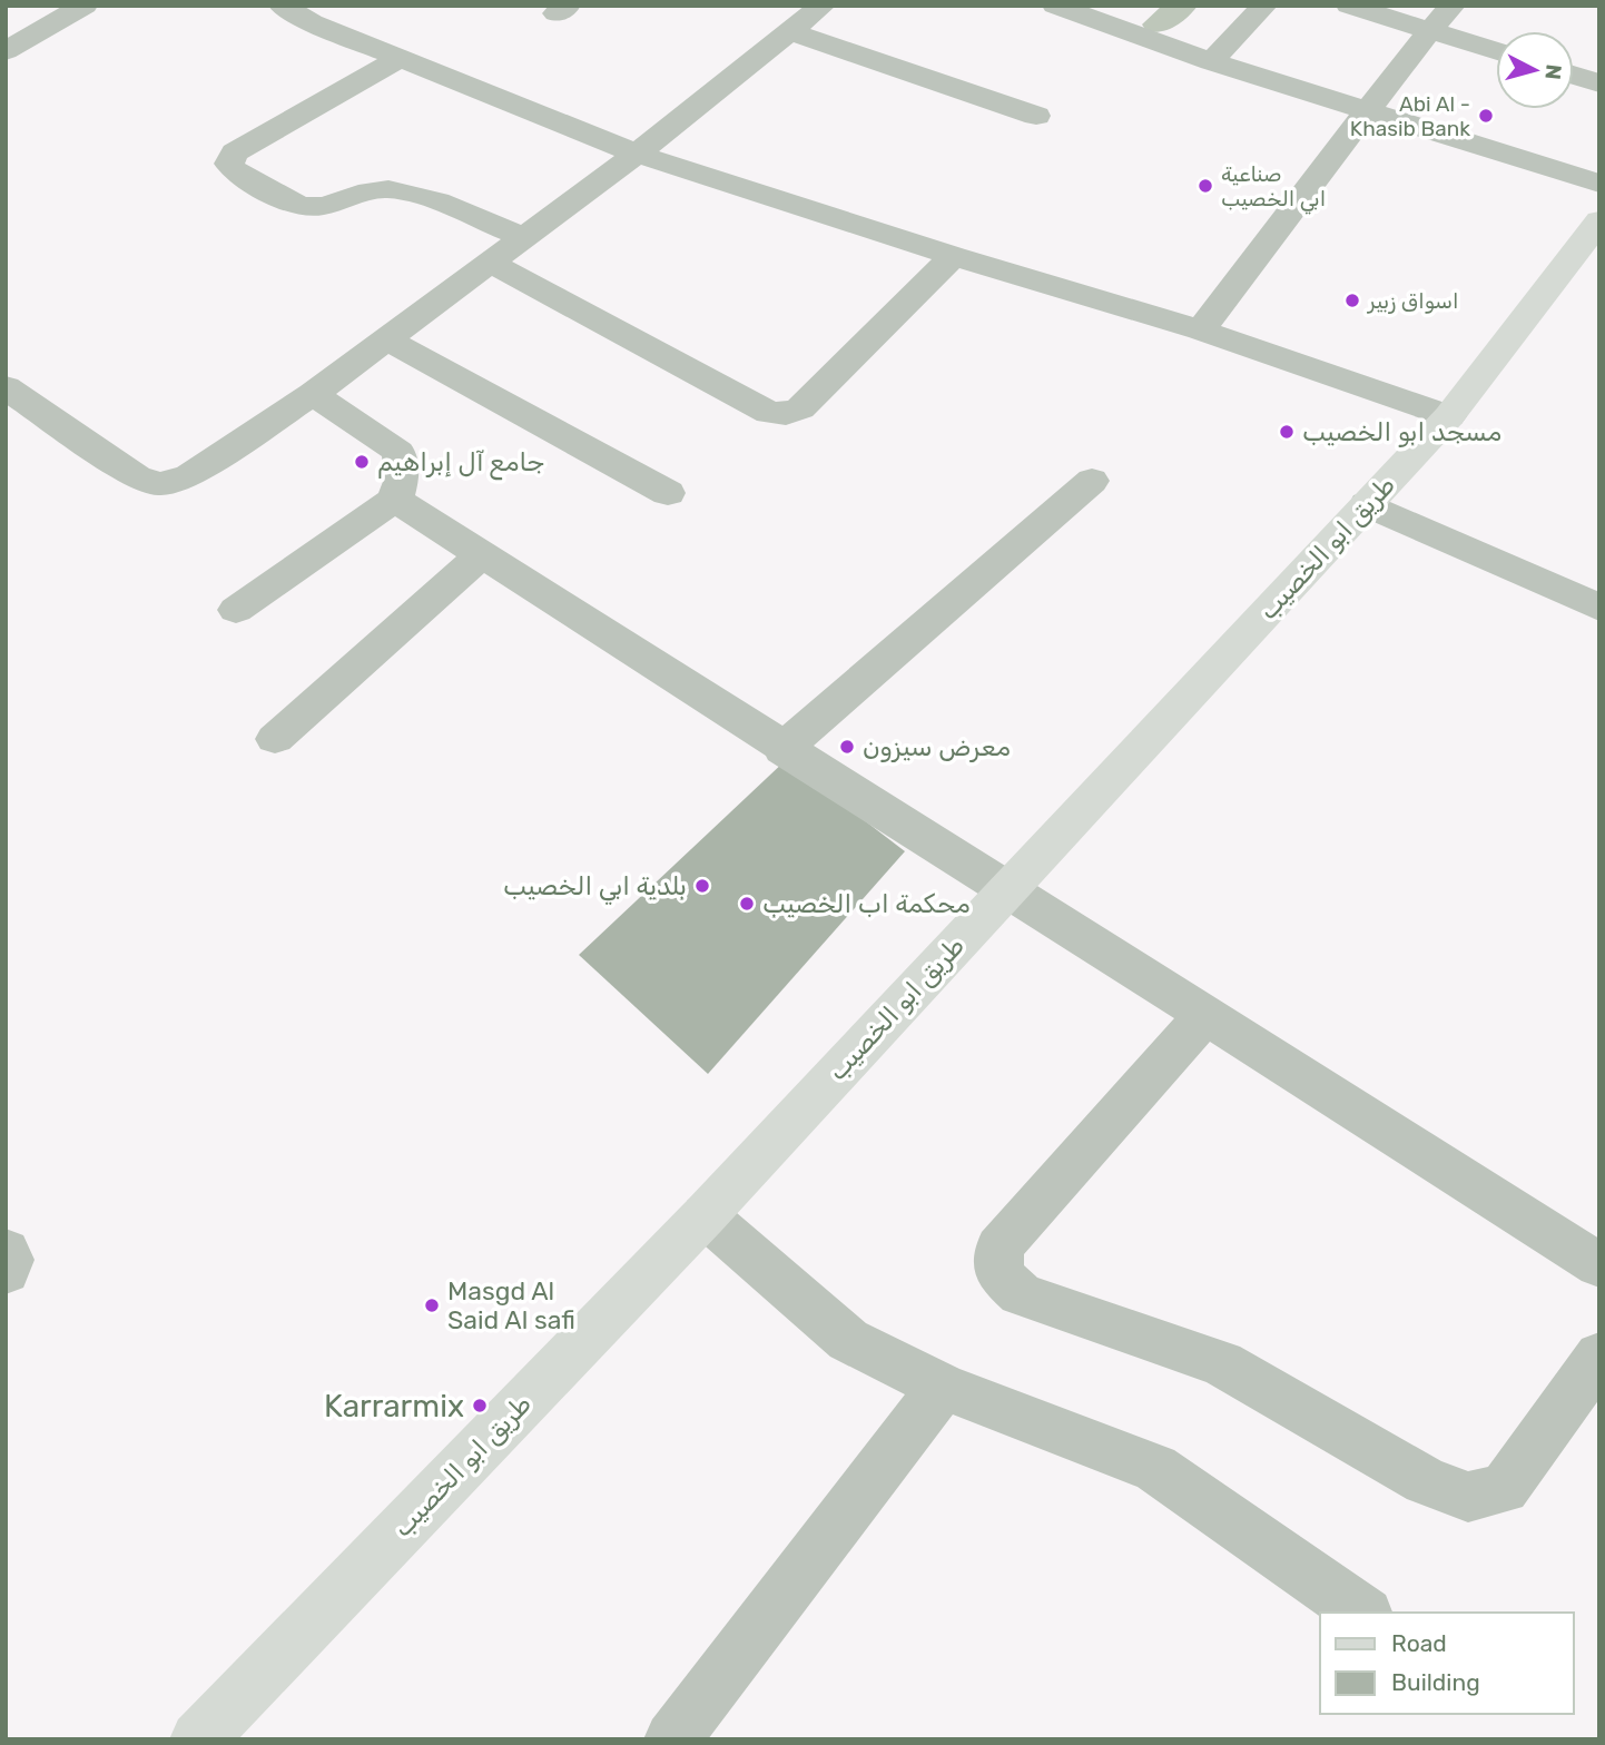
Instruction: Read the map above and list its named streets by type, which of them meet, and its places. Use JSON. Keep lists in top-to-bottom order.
{
  "streets": {
    "main road": ["طريق ابو الخصيب"]
  },
  "places": [
    "Abi Al - Khasib Bank",
    "صناعية ابي الخصيب",
    "اسواق زبير",
    "مسجد ابو الخصيب",
    "جامع آل إبراهيم",
    "معرض سيزون",
    "بلدية ابي الخصيب",
    "محكمة اب الخصيب",
    "Masgd Al Said Al safi",
    "Karrarmix"
  ],
  "legend": ["Road", "Building"],
  "north": "right"
}
